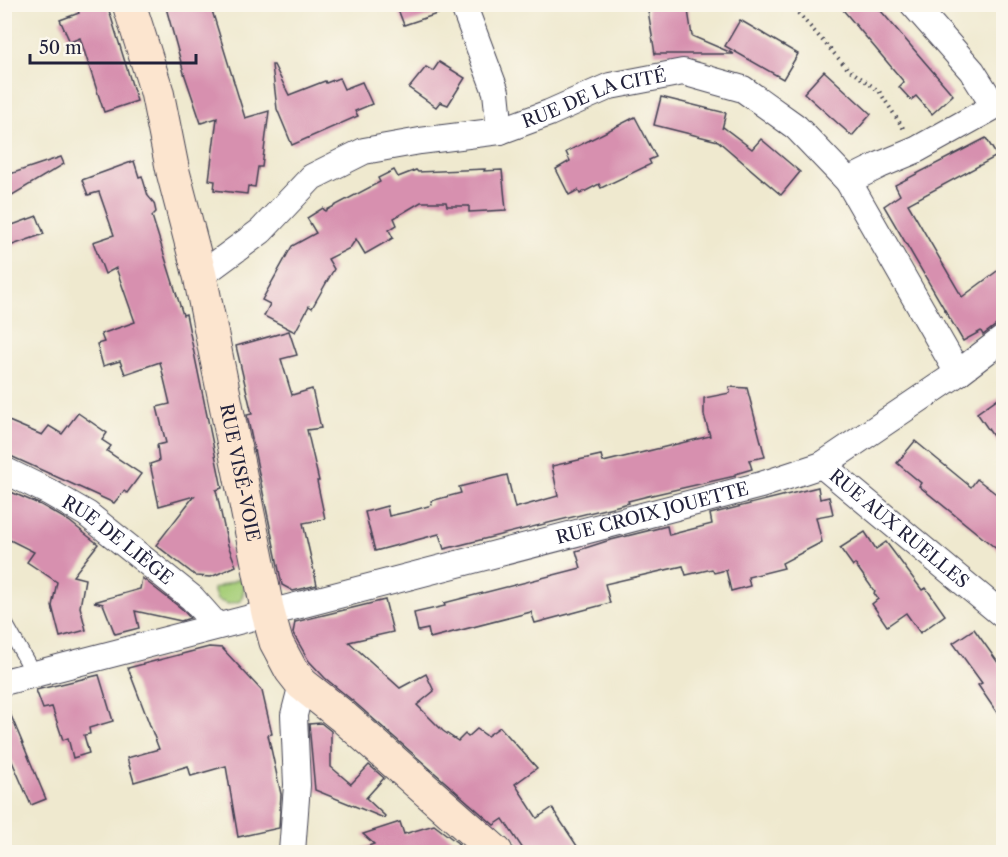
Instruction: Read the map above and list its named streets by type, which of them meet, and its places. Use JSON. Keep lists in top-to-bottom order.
{
  "streets": {
    "street": [
      "RUE DE LA CITÉ",
      "RUE VISÉ-VOIE",
      "RUE CROIX JOUETTE",
      "RUE AUX RUELLES",
      "RUE DE LIÈGE"
    ]
  },
  "crossings": [
    ["RUE DE LA CITÉ", "RUE VISÉ-VOIE"],
    ["RUE DE LA CITÉ", "RUE CROIX JOUETTE"],
    ["RUE VISÉ-VOIE", "RUE CROIX JOUETTE"],
    ["RUE CROIX JOUETTE", "RUE AUX RUELLES"],
    ["RUE CROIX JOUETTE", "RUE DE LIÈGE"]
  ],
  "scale_bar": "50 m"
}
